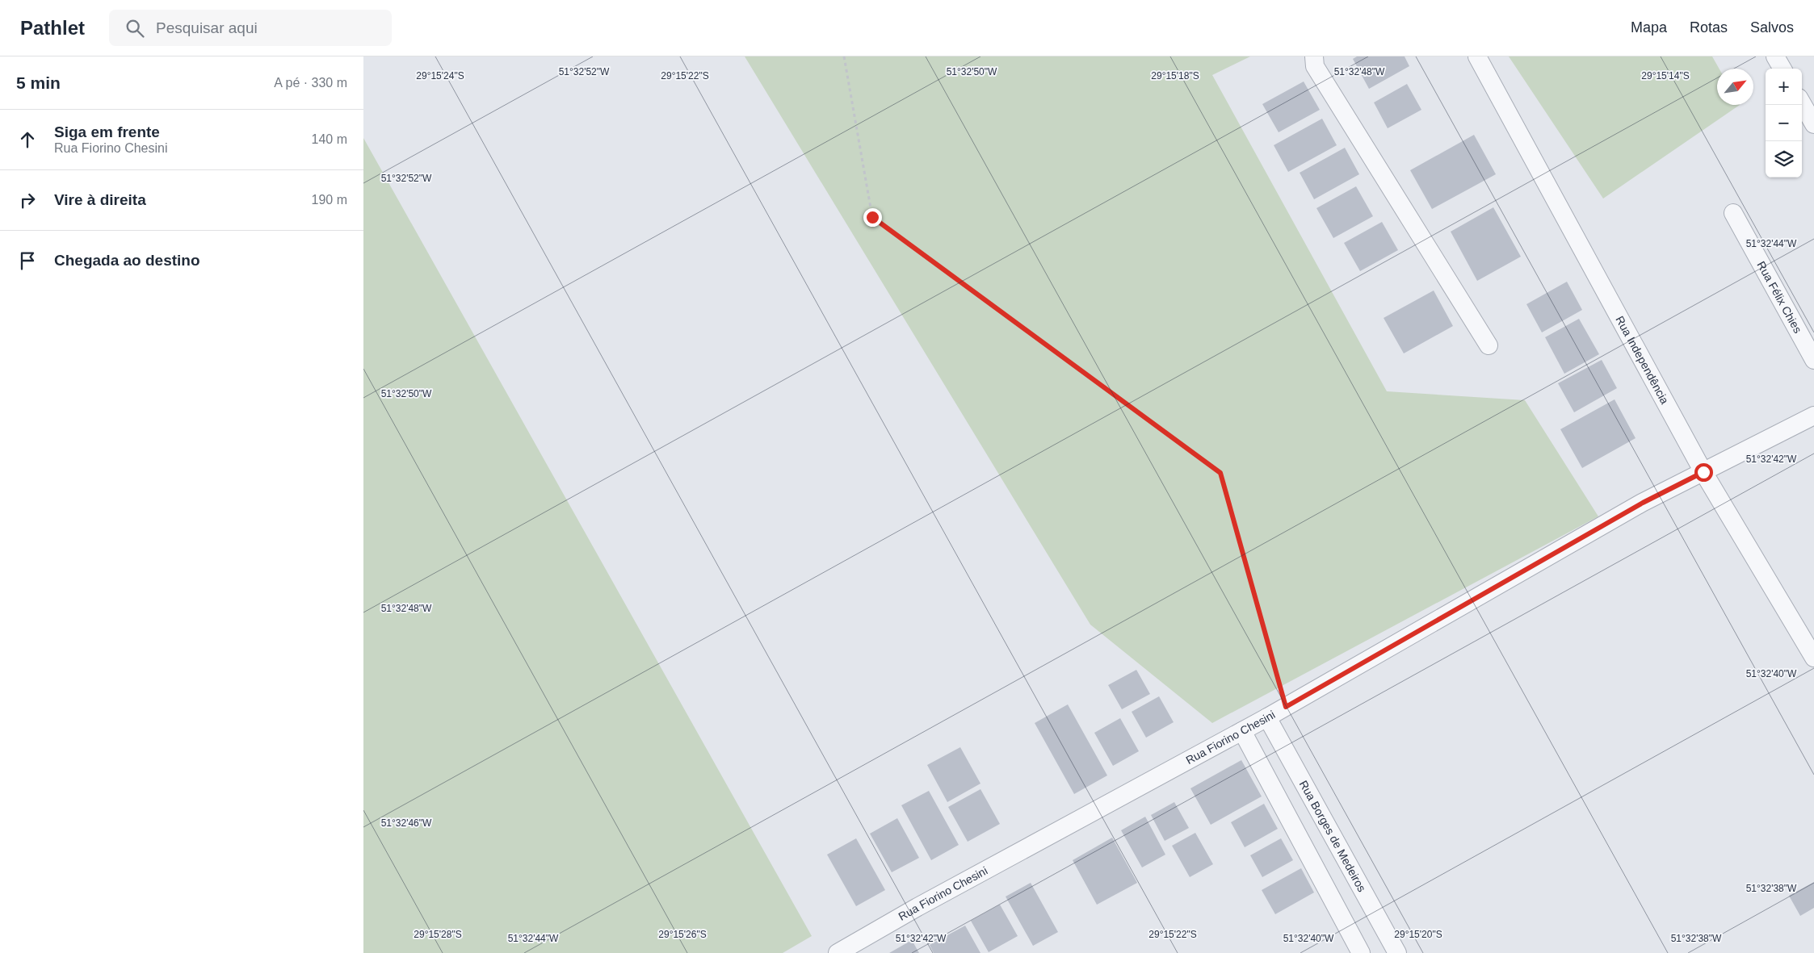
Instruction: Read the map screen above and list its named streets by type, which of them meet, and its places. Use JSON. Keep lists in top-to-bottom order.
{
  "streets": {
    "street": [
      "Rua Félix Chies",
      "Rua Independência",
      "Rua Fiorino Chesini",
      "Rua Borges de Medeiros"
    ]
  },
  "crossings": [
    ["Rua Independência", "Rua Fiorino Chesini"],
    ["Rua Fiorino Chesini", "Rua Borges de Medeiros"]
  ],
  "north": "top right",
  "page": {
    "header": "Pathlet",
    "search": "Pesquisar aqui",
    "nav": ["Mapa", "Rotas", "Salvos"],
    "heading": ["5 min", "A pé · 330 m"],
    "map_buttons": ["+", "−"],
    "list": [
      ["Siga em frente", "Rua Fiorino Chesini", "140 m"],
      ["Vire à direita", "190 m"],
      "Chegada ao destino"
    ]
  },
  "coordinates": [
    "51°32'52\"W",
    "51°32'50\"W",
    "51°32'48\"W",
    "29°15'24\"S",
    "29°15'22\"S",
    "29°15'18\"S",
    "29°15'14\"S",
    "51°32'44\"W",
    "51°32'42\"W",
    "51°32'40\"W",
    "51°32'46\"W",
    "51°32'38\"W",
    "29°15'28\"S",
    "29°15'26\"S",
    "29°15'20\"S"
  ]
}
